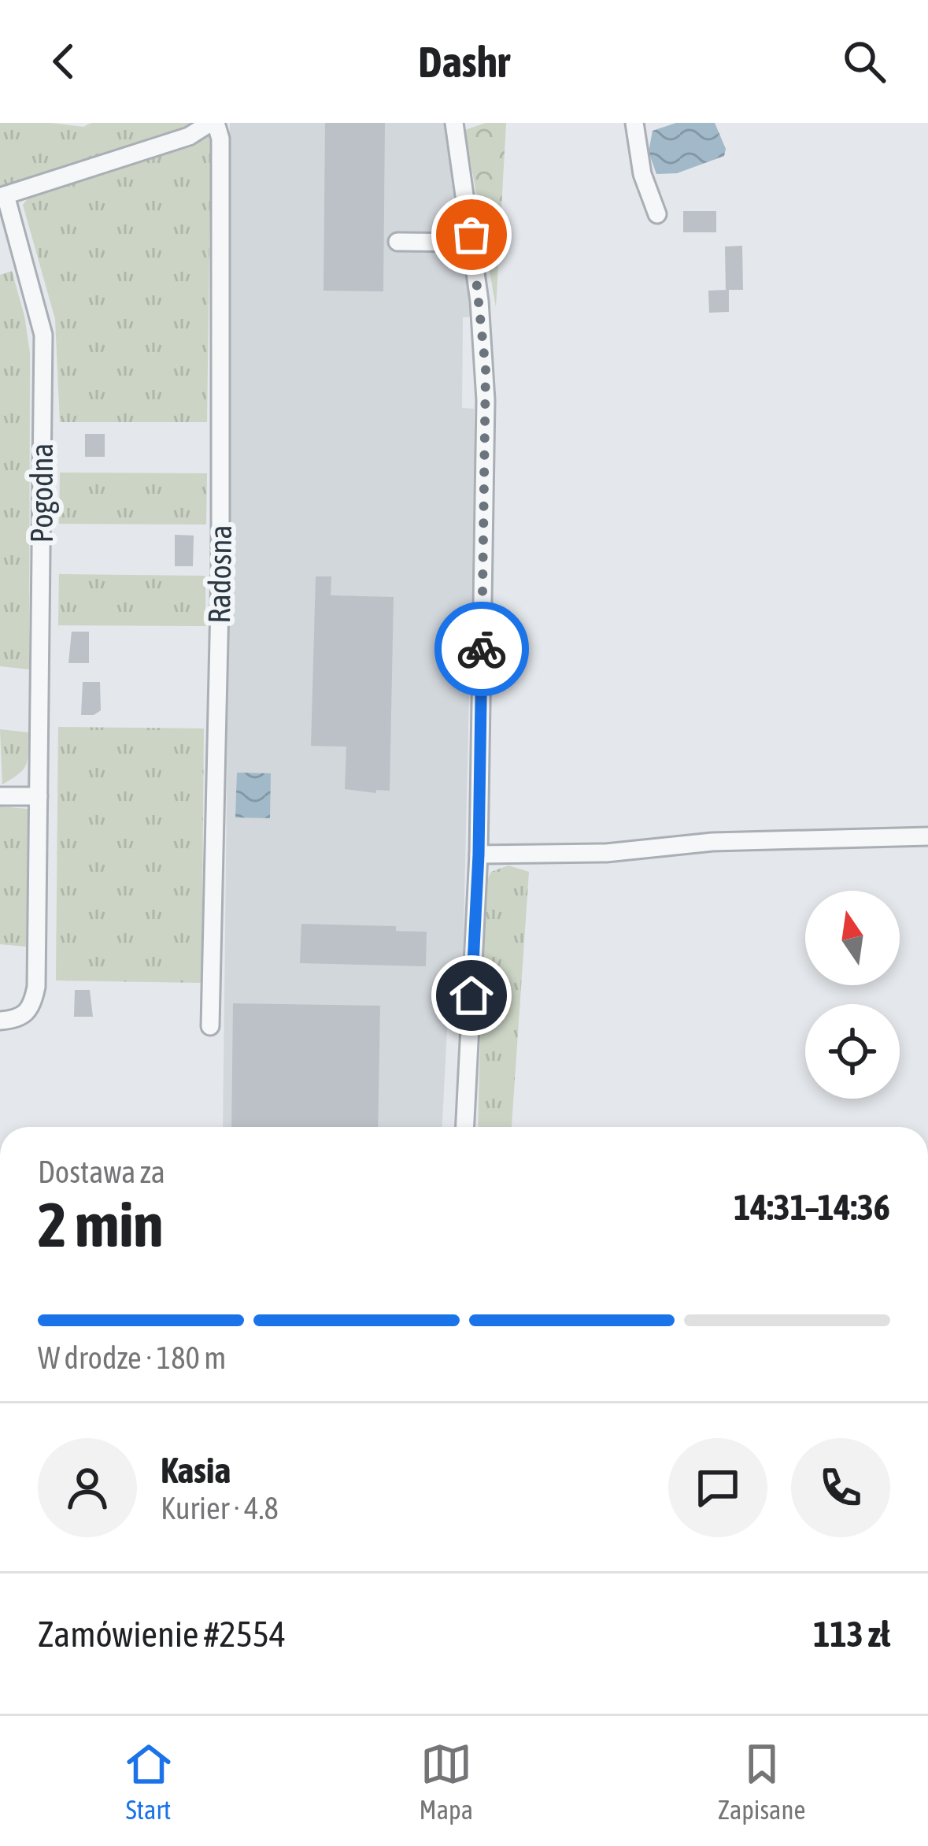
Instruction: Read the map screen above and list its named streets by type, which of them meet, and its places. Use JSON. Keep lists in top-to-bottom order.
{
  "streets": {
    "street": ["Pogodna", "Radosna"]
  },
  "crossings": [
    ["Pogodna", "Radosna"]
  ],
  "north": "top",
  "page": {
    "header": "Dashr",
    "heading": ["2 min", "Dostawa za", "14:31–14:36"],
    "panel": [
      "Kasia",
      "Kurier · 4.8",
      "Zamówienie #2554",
      "113 zł"
    ],
    "bar": "W drodze · 180 m",
    "tabs": ["Start", "Mapa", "Zapisane"]
  }
}
